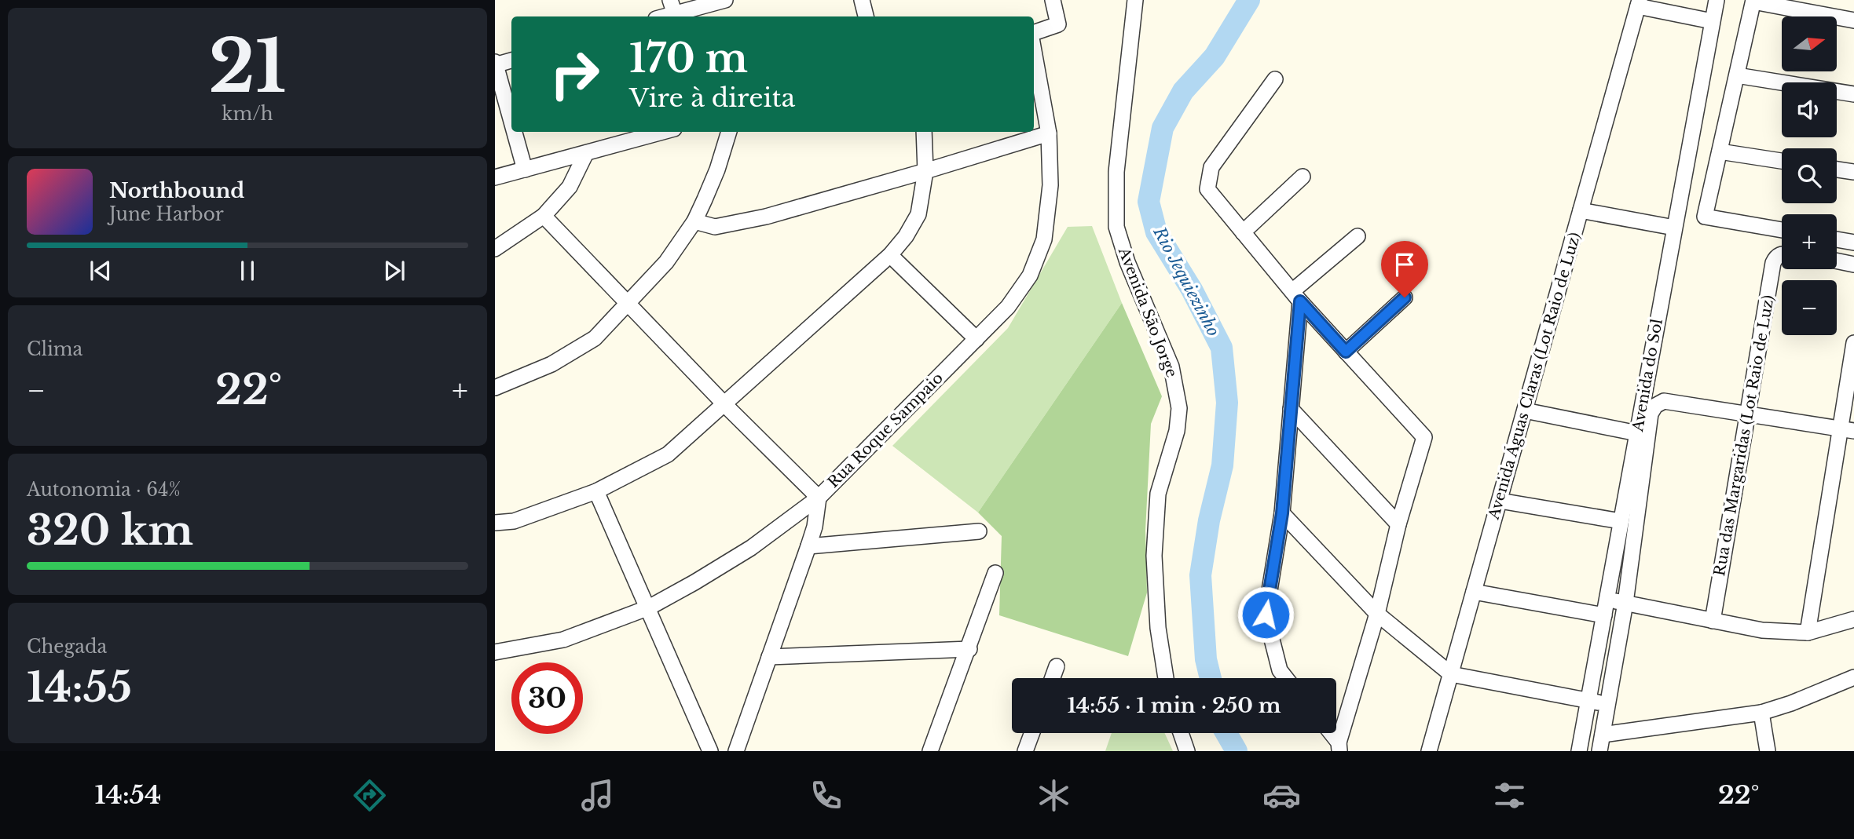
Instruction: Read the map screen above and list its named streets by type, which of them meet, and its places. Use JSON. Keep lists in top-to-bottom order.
{
  "streets": {
    "street": [
      "Avenida São Jorge",
      "Avenida do Sol",
      "Avenida Águas Claras (Lot Raio de Luz)",
      "Rua Roque Sampaio",
      "Rua das Margaridas (Lot Raio de Luz)"
    ]
  },
  "water": ["Rio Jequiezinho"],
  "north": "right",
  "page": {
    "tile": [
      ["21", "km/h"],
      "Clima",
      ["Autonomia · 64%", "320 km"],
      ["Chegada", "14:55"]
    ],
    "map_buttons": ["+", "−"],
    "turn": ["170 m", "Vire à direita"],
    "song": ["Northbound", "June Harbor"],
    "heat": ["−", "22°", "+"],
    "limit": "30",
    "trip": "14:55 · 1 min · 250 m",
    "tabs": ["14:54", "22°"]
  }
}
